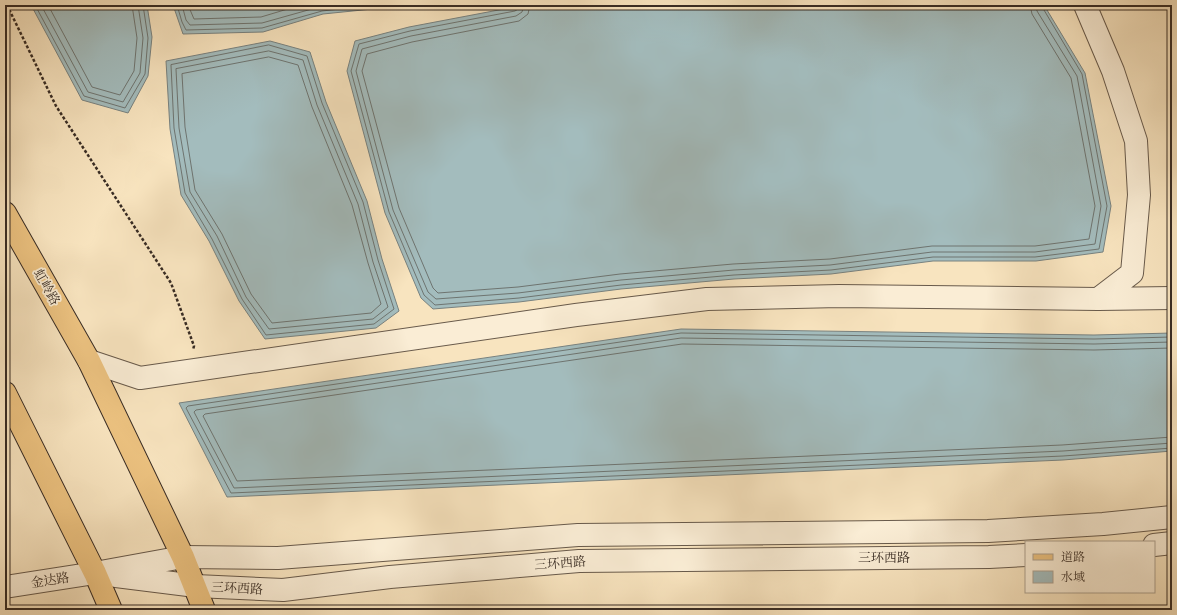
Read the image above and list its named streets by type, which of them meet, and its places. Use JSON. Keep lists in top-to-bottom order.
{
  "streets": {
    "main road": ["虹岭路"],
    "street": ["三环西路", "金达路"]
  },
  "crossings": [
    ["虹岭路", "三环西路"],
    ["三环西路", "金达路"]
  ],
  "legend": ["道路", "水域"]
}
